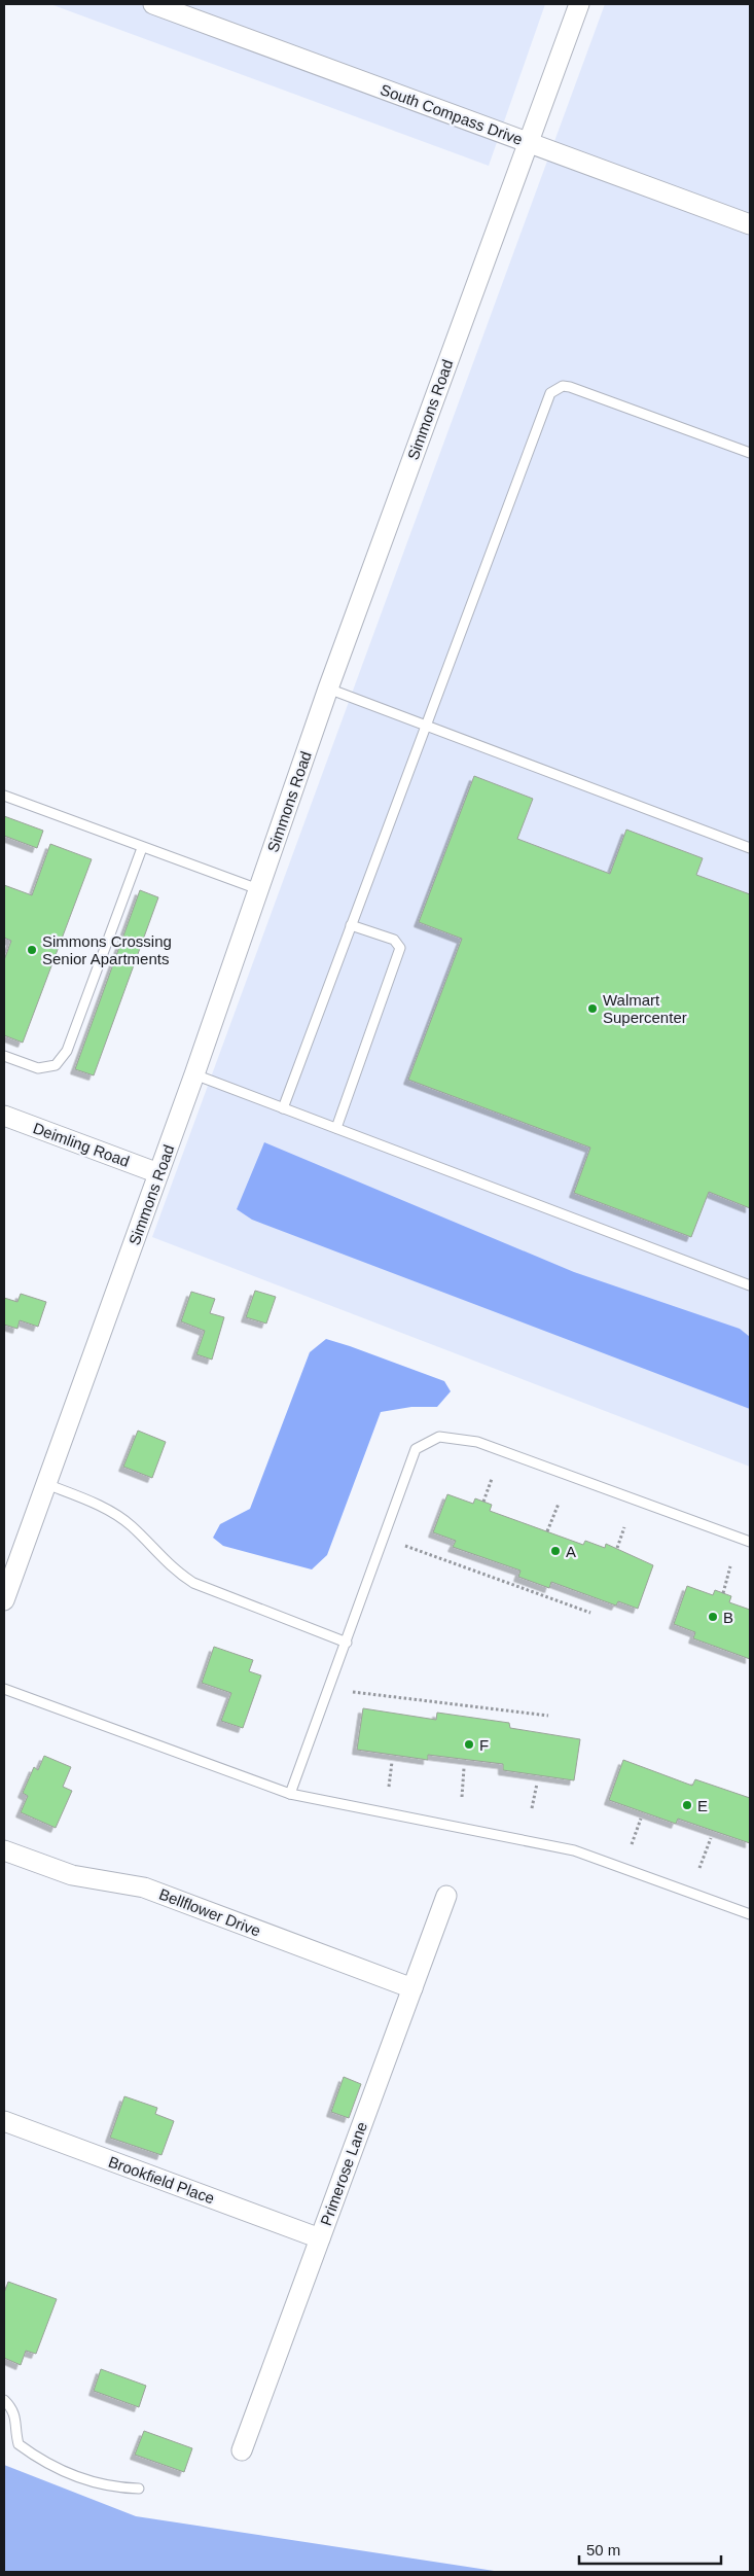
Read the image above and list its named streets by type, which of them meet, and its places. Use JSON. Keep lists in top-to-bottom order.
{
  "streets": {
    "street": [
      "South Compass Drive",
      "Simmons Road",
      "Deimling Road",
      "Bellflower Drive",
      "Primerose Lane",
      "Brookfield Place"
    ]
  },
  "crossings": [
    ["South Compass Drive", "Simmons Road"],
    ["Simmons Road", "Deimling Road"],
    ["Bellflower Drive", "Primerose Lane"],
    ["Primerose Lane", "Brookfield Place"]
  ],
  "places": [
    "Simmons Crossing Senior Apartments",
    "Walmart Supercenter",
    "A",
    "B",
    "F",
    "E"
  ],
  "scale_bar": "50 m"
}
